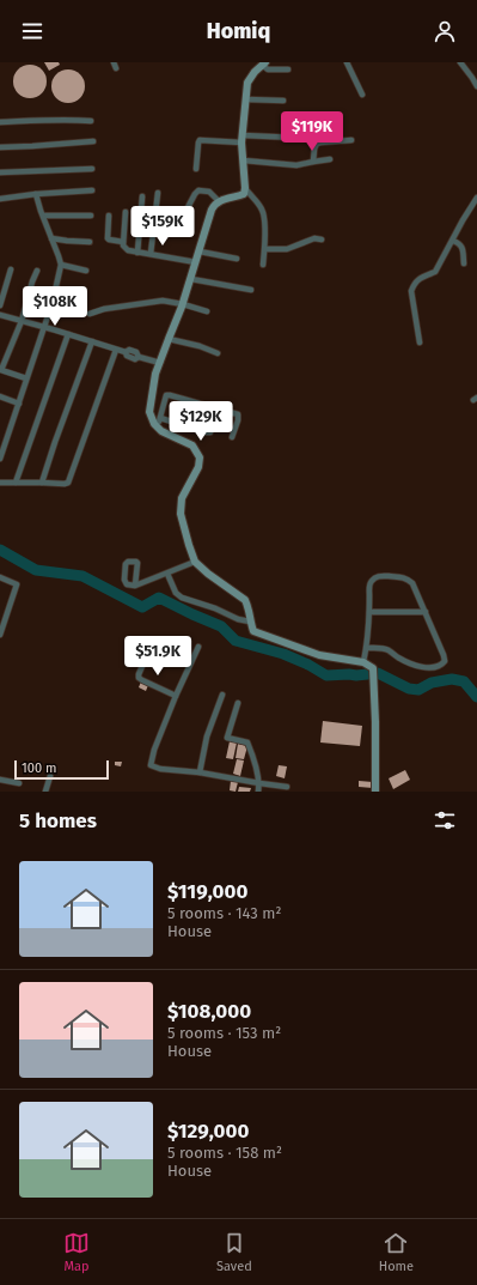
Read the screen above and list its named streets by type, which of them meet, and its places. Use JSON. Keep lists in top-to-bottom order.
{
  "scale_bar": "100 m",
  "page": {
    "header": "Homiq",
    "price": [
      "$119K",
      "$159K",
      "$108K",
      "$129K",
      "$51.9K"
    ],
    "scale": "100 m",
    "heading": "5 homes",
    "list": [
      {
        "name": "$119,000",
        "note": "5 rooms · 143 m² · House"
      },
      {
        "name": "$108,000",
        "note": "5 rooms · 153 m² · House"
      },
      {
        "name": "$129,000",
        "note": "5 rooms · 158 m² · House"
      }
    ],
    "tabs": ["Map", "Saved", "Home"]
  }
}
